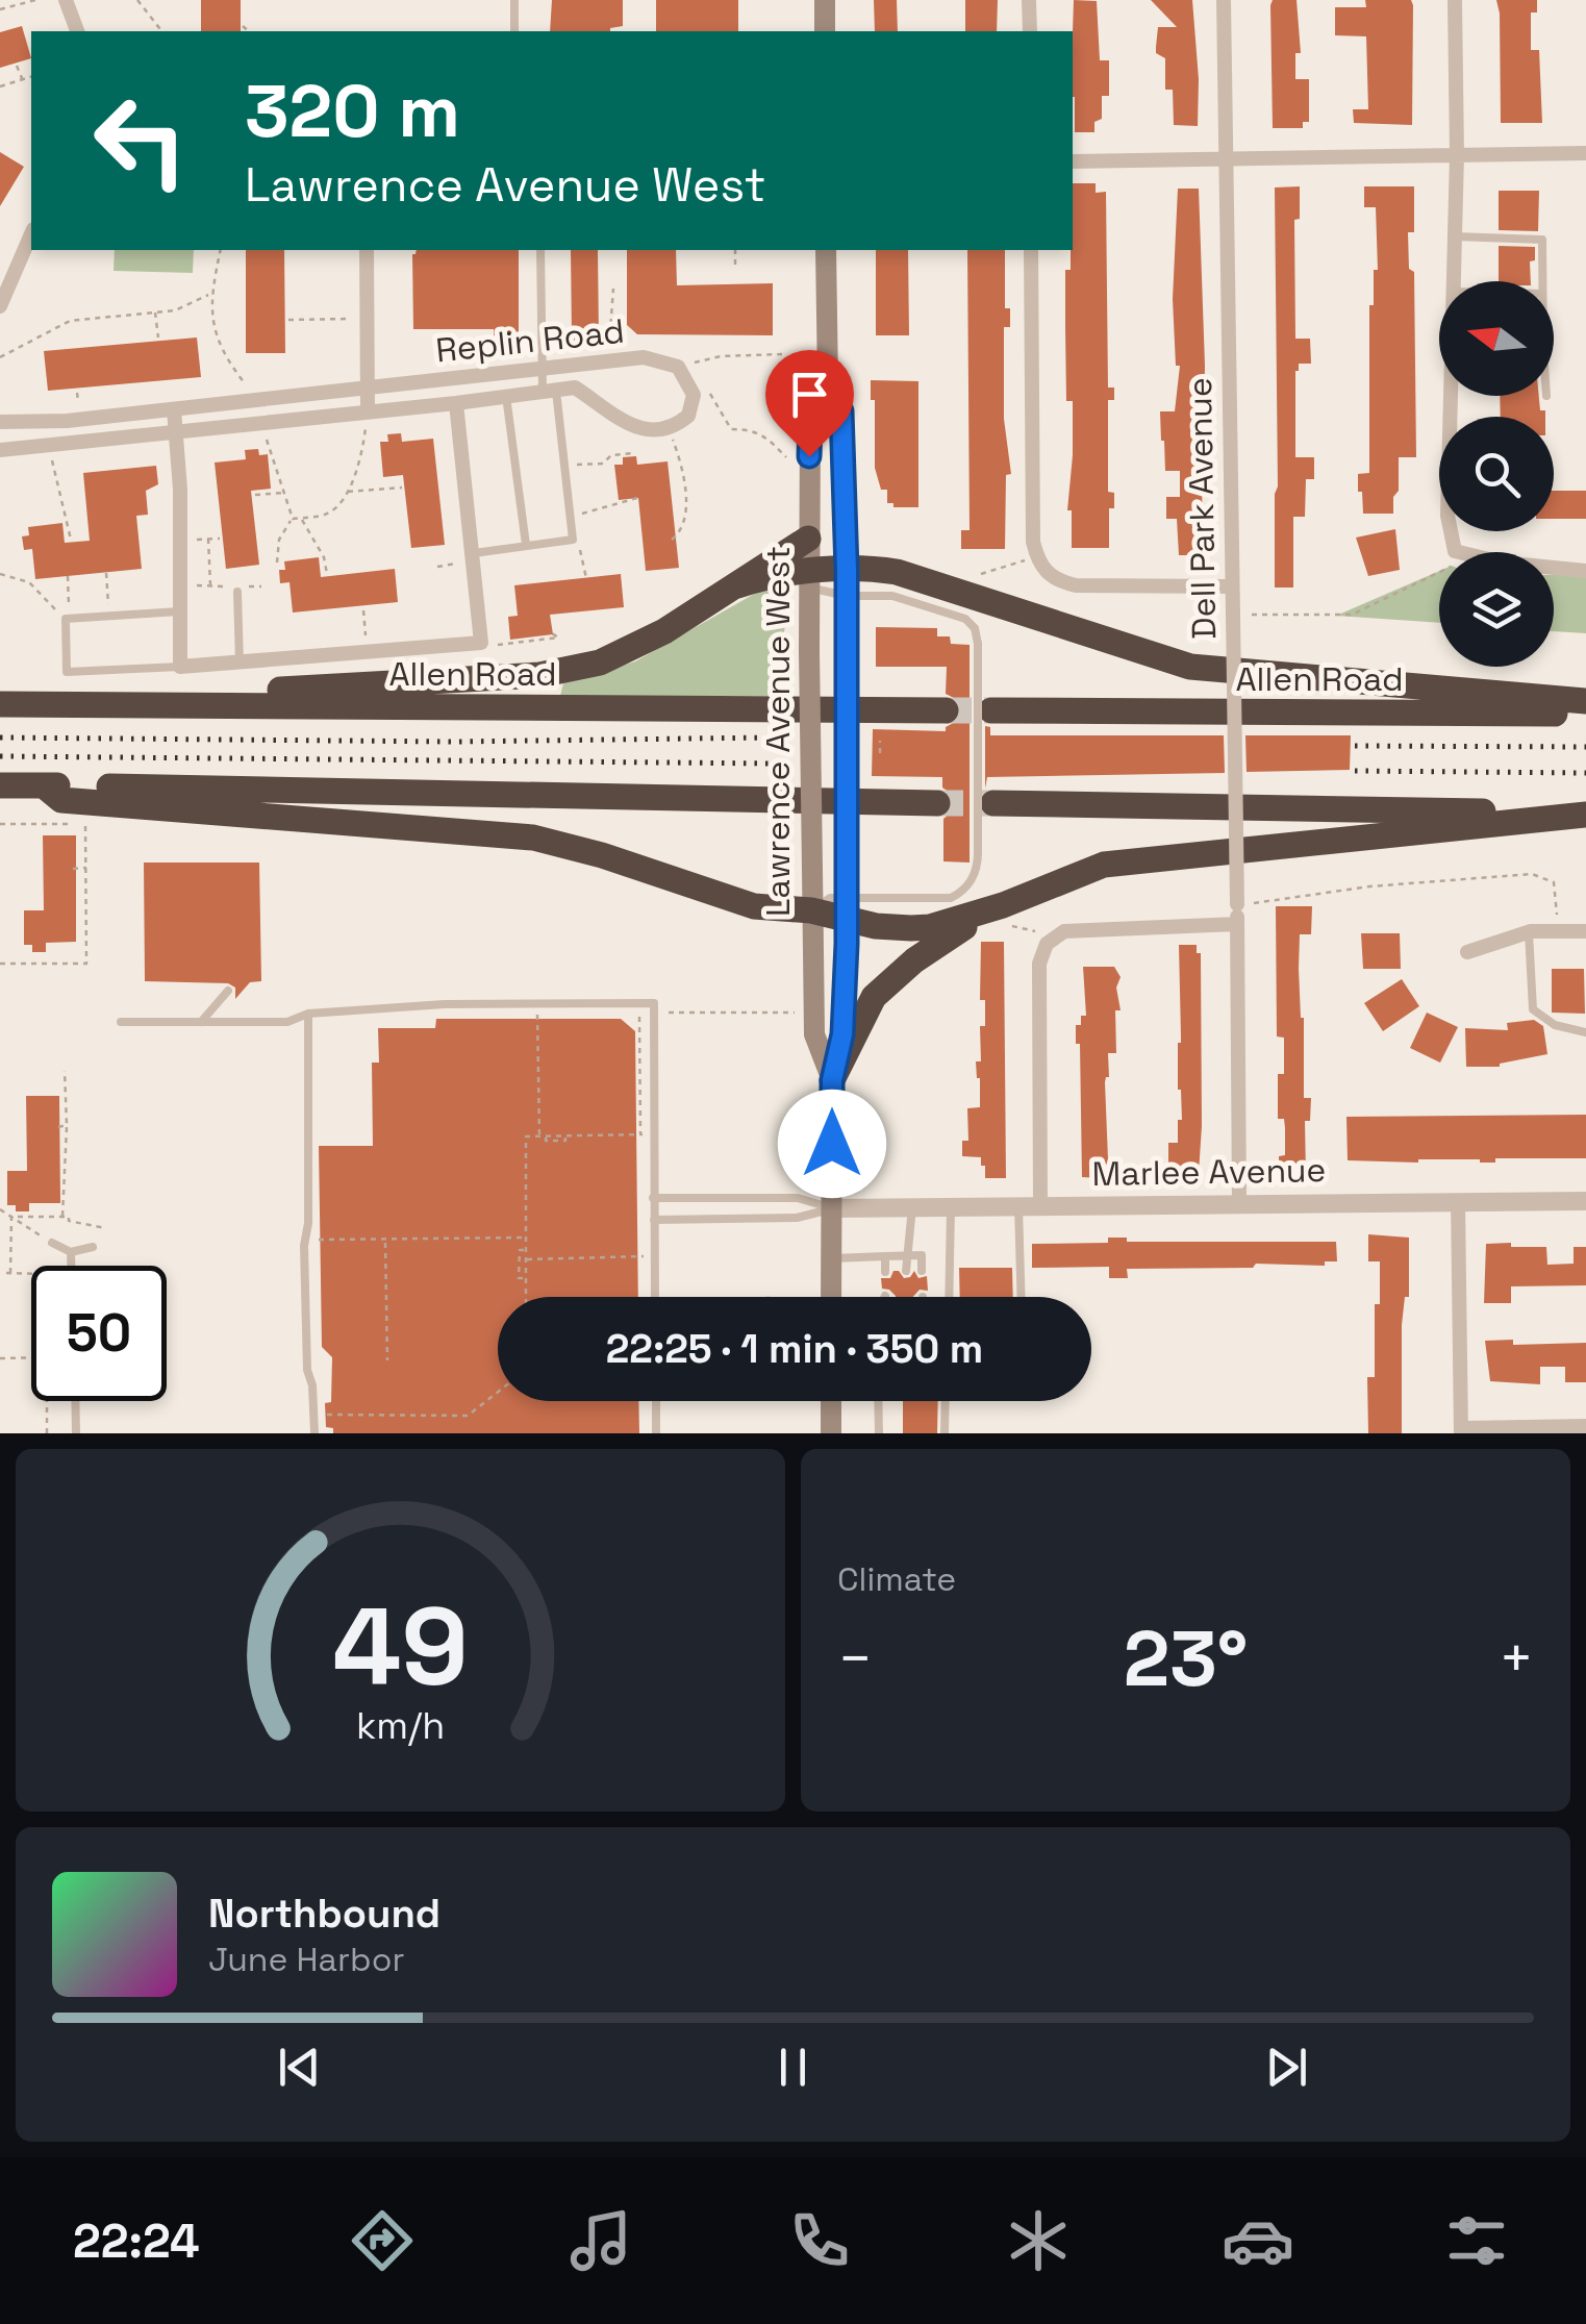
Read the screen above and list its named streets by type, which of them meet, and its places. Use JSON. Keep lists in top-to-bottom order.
{
  "streets": {
    "highway": ["Allen Road"],
    "main road": ["Lawrence Avenue West"],
    "street": ["Replin Road", "Dell Park Avenue", "Marlee Avenue"]
  },
  "crossings": [
    ["Dell Park Avenue", "Marlee Avenue"],
    ["Lawrence Avenue West", "Marlee Avenue"]
  ],
  "north": "left",
  "page": {
    "turn": ["320 m", "Lawrence Avenue West"],
    "limit": "50",
    "trip": "22:25 · 1 min · 350 m",
    "tile": "Climate",
    "heat": ["−", "23°", "+"],
    "song": ["Northbound", "June Harbor"],
    "tabs": "22:24",
    "gauge": ["49", "km/h"]
  }
}
